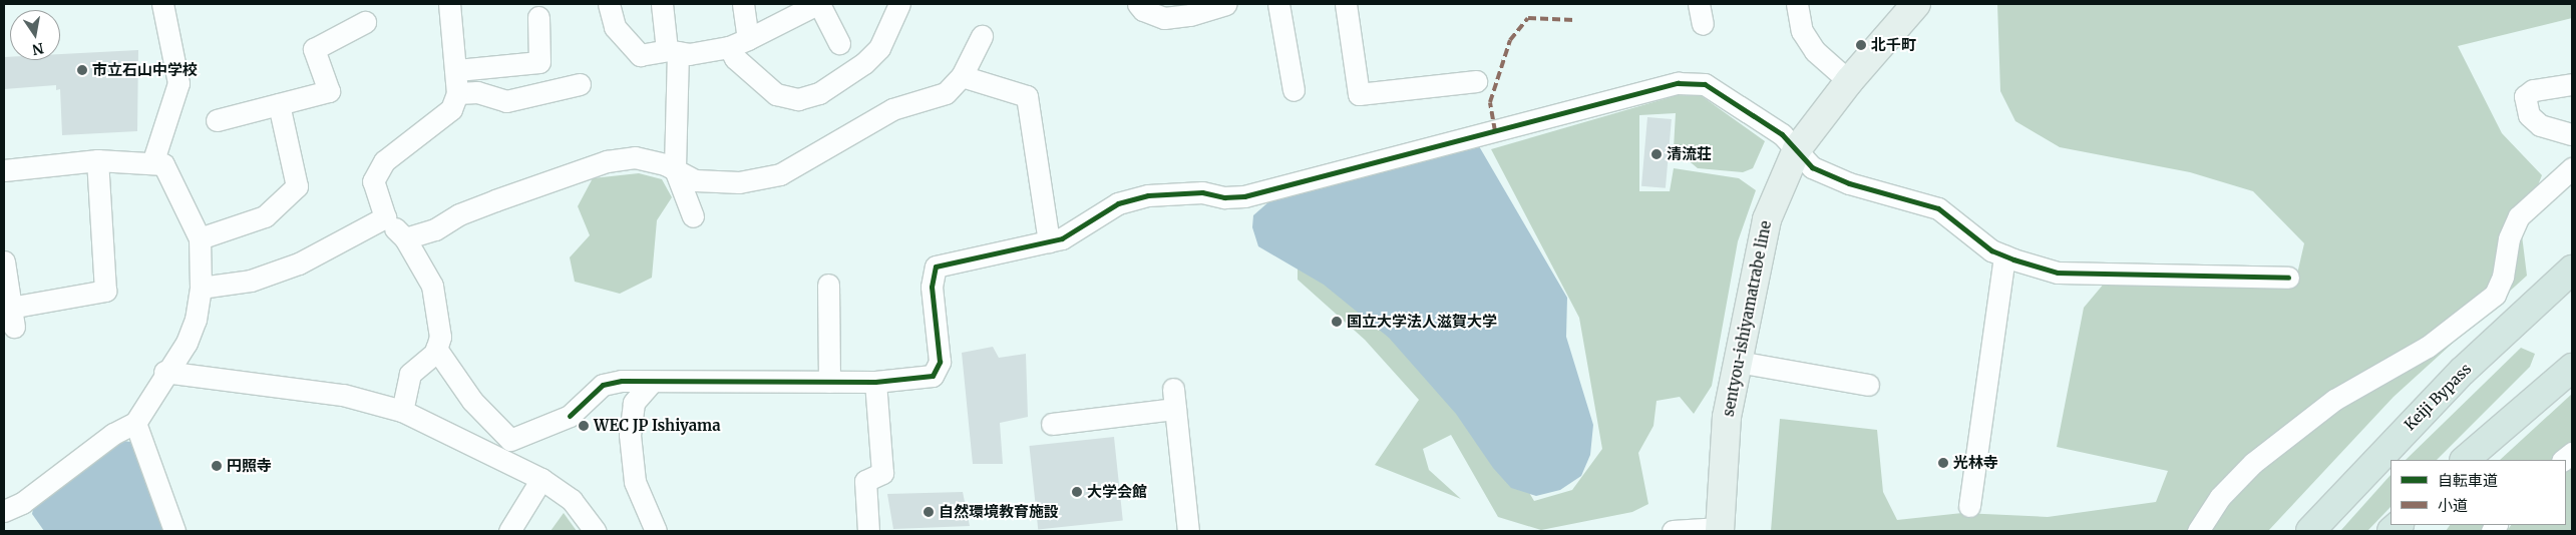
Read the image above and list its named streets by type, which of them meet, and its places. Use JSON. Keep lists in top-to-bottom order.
{
  "streets": {
    "highway": ["Keiji Bypass"],
    "main road": ["sentyou-ishiyamatrabe line"]
  },
  "places": [
    "北千町",
    "市立石山中学校",
    "清流荘",
    "国立大学法人滋賀大学",
    "WEC JP Ishiyama",
    "光林寺",
    "円照寺",
    "大学会館",
    "自然環境教育施設"
  ],
  "legend": ["自転車道", "小道"],
  "north": "bottom"
}
